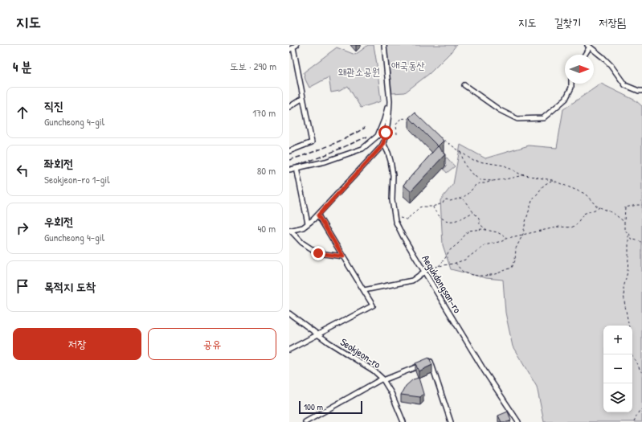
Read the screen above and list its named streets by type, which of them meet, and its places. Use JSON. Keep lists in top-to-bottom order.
{
  "streets": {
    "street": ["Aegukdongsan-ro", "Seokjeon-ro"]
  },
  "parks": ["애국동산", "왜관소공원"],
  "scale_bar": "100 m",
  "north": "right",
  "page": {
    "header": "지도",
    "nav": ["지도", "길찾기", "저장됨"],
    "heading": ["4 분", "도보 · 290 m"],
    "list": [
      ["직진", "Guncheong 4-gil", "170 m"],
      ["좌회전", "Seokjeon-ro 1-gil", "80 m"],
      ["우회전", "Guncheong 4-gil", "40 m"],
      "목적지 도착"
    ],
    "buttons": ["저장", "공유"],
    "map_buttons": ["+", "−"],
    "scale": "100 m"
  }
}
